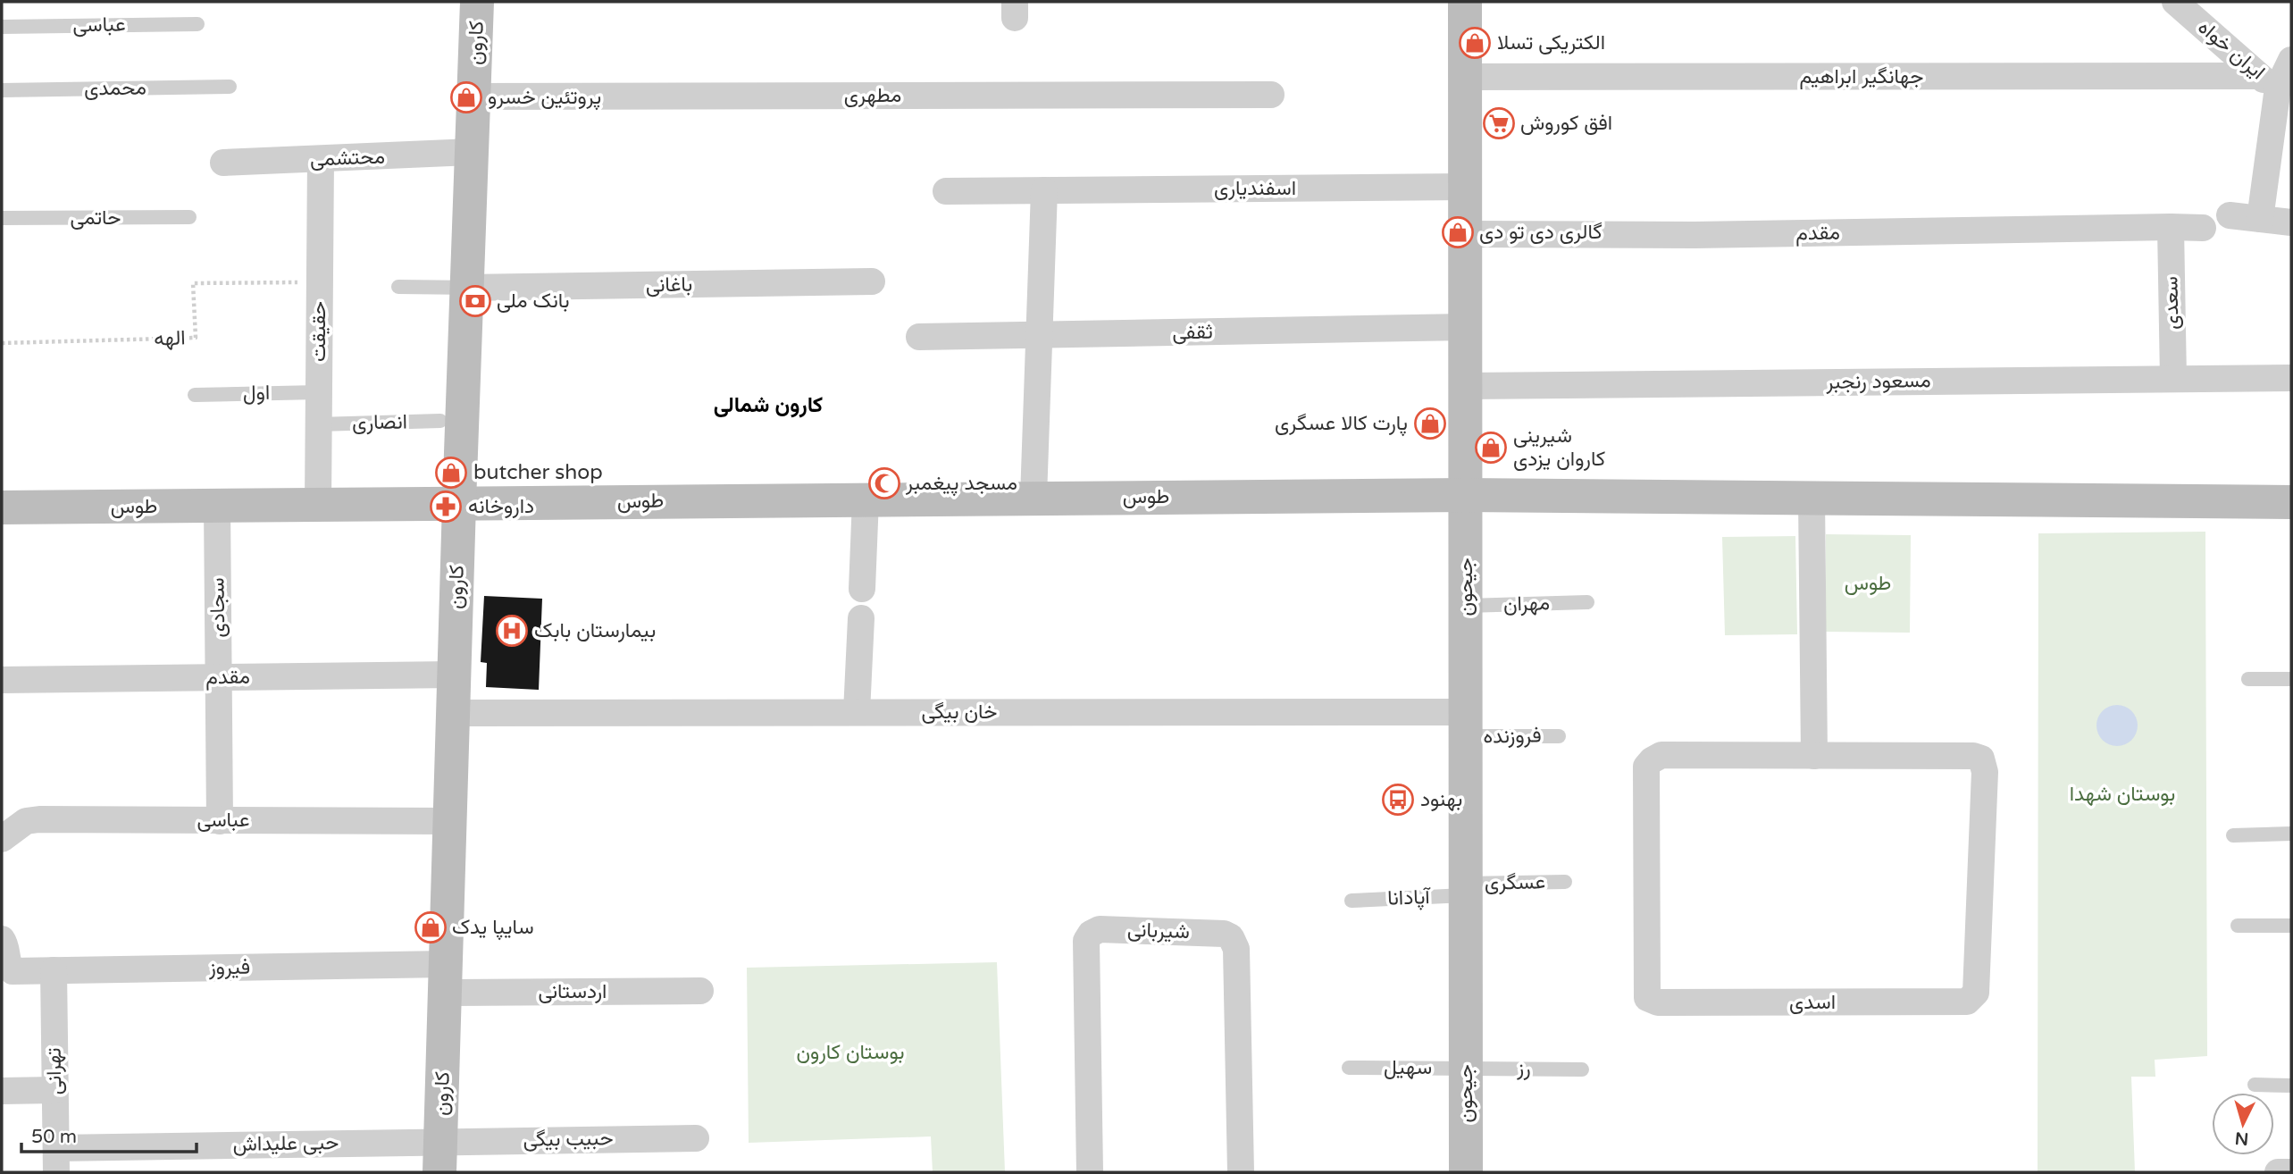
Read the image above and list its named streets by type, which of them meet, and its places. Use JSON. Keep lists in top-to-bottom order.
{
  "streets": {
    "main road": ["کارون", "طوس", "جیحون"],
    "street": [
      "عباسی",
      "ایران خواه",
      "جهانگیر ابراهیم",
      "مطهری",
      "محتشمی",
      "اسفندیاری",
      "مقدم",
      "باغانی",
      "سعدی",
      "حقیقت",
      "ثقفی",
      "مسعود رنجبر",
      "سجادی",
      "خان بیگی",
      "شیربانی",
      "فیروز",
      "اردستانی",
      "اسدی",
      "تهرانی",
      "حبیب بیگی",
      "حبی علیداش"
    ],
    "lane": [
      "محمدی",
      "حاتمی",
      "اول",
      "انصاری",
      "مهران",
      "فروزنده",
      "عسگری",
      "آپادانا",
      "سهیل",
      "رز"
    ],
    "path": ["الهه"]
  },
  "crossings": [
    ["عباسی", "کارون"],
    ["عباسی", "سجادی"],
    ["کارون", "مطهری"],
    ["کارون", "محتشمی"],
    ["کارون", "مقدم"],
    ["کارون", "باغانی"],
    ["کارون", "طوس"],
    ["کارون", "خان بیگی"],
    ["کارون", "فیروز"],
    ["کارون", "اردستانی"],
    ["کارون", "حبیب بیگی"],
    ["کارون", "حبی علیداش"],
    ["ایران خواه", "جهانگیر ابراهیم"],
    ["جهانگیر ابراهیم", "جیحون"],
    ["محتشمی", "حقیقت"],
    ["اسفندیاری", "جیحون"],
    ["مقدم", "سعدی"],
    ["مقدم", "جیحون"],
    ["مقدم", "سجادی"],
    ["سعدی", "مسعود رنجبر"],
    ["حقیقت", "الهه"],
    ["حقیقت", "اول"],
    ["حقیقت", "انصاری"],
    ["حقیقت", "طوس"],
    ["ثقفی", "جیحون"],
    ["مسعود رنجبر", "جیحون"],
    ["طوس", "جیحون"],
    ["طوس", "سجادی"],
    ["جیحون", "مهران"],
    ["جیحون", "خان بیگی"],
    ["جیحون", "فروزنده"],
    ["جیحون", "عسگری"],
    ["جیحون", "آپادانا"],
    ["جیحون", "سهیل"],
    ["جیحون", "رز"],
    ["خان بیگی", "فروزنده"],
    ["عسگری", "آپادانا"],
    ["فیروز", "اردستانی"],
    ["فیروز", "تهرانی"],
    ["سهیل", "رز"],
    ["تهرانی", "حبی علیداش"],
    ["حبیب بیگی", "حبی علیداش"]
  ],
  "districts": ["کارون شمالی"],
  "parks": ["طوس", "بوستان شهدا", "بوستان کارون"],
  "places": {
    "shop": [
      "الکتریکی تسلا",
      "پروتئین خسرو",
      "گالری دی تو دی",
      "پارت کالا عسگری",
      "شیرینی کاروان یزدی",
      "butcher shop",
      "سایپا یدک"
    ],
    "supermarket": ["افق کوروش"],
    "bank": ["بانک ملی"],
    "mosque": ["مسجد پیغمبر"],
    "pharmacy": ["داروخانه"],
    "hospital": ["بیمارستان بابک"],
    "bus stop": ["بهنود"]
  },
  "scale_bar": "50 m",
  "north": "bottom"
}
